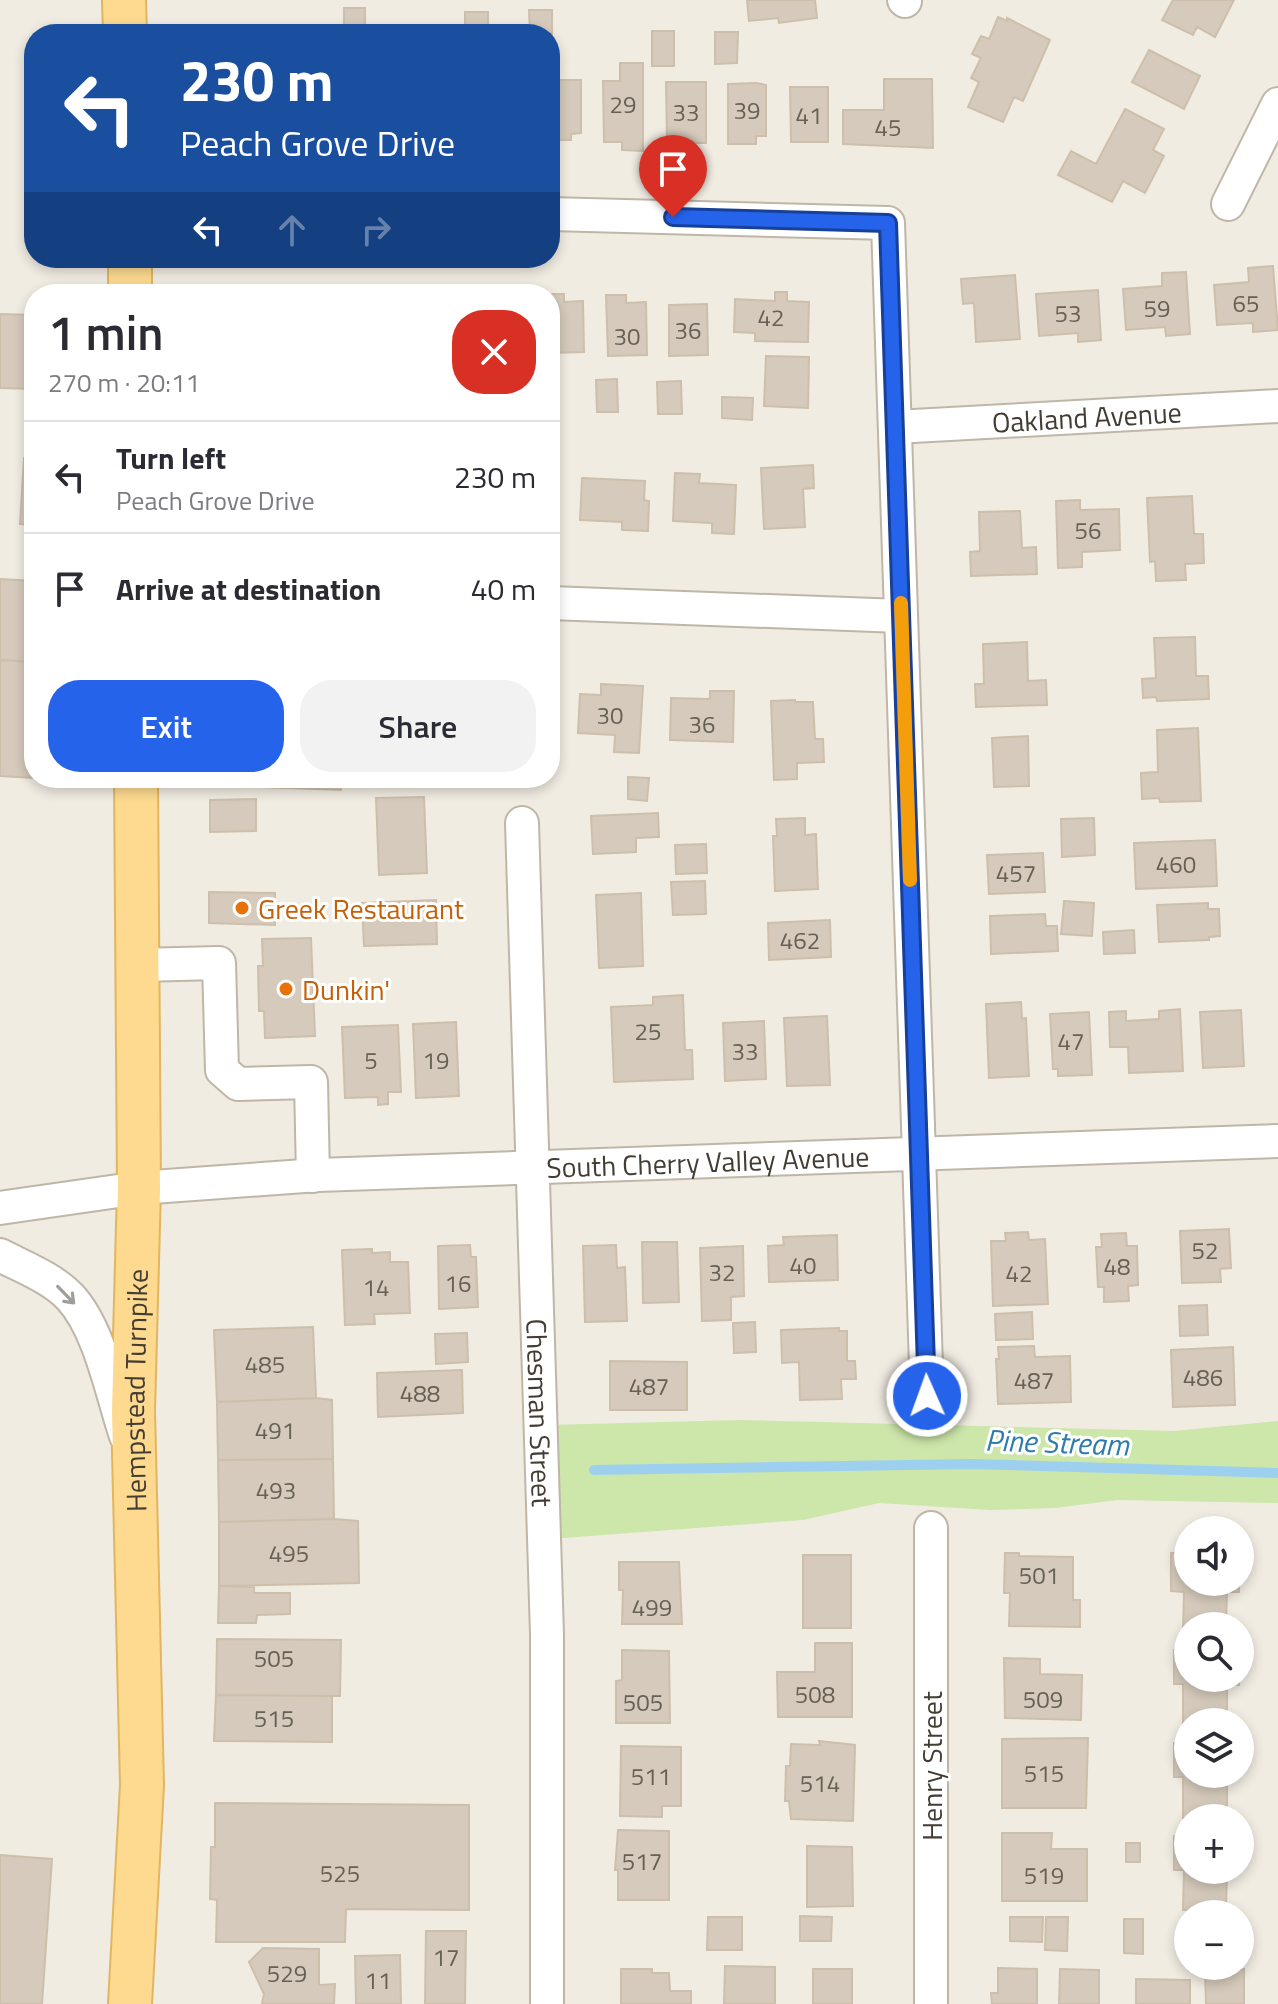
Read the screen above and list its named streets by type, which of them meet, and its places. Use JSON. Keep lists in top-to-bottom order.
{
  "streets": {
    "main road": ["Hempstead Turnpike"],
    "street": [
      "Oakland Avenue",
      "South Cherry Valley Avenue",
      "Chesman Street",
      "Henry Street"
    ]
  },
  "crossings": [
    ["South Cherry Valley Avenue", "Hempstead Turnpike"],
    ["South Cherry Valley Avenue", "Chesman Street"]
  ],
  "water": ["Pine Stream"],
  "places": ["Greek Restaurant", "Dunkin'"],
  "house_numbers": [
    "29",
    "39",
    "33",
    "41",
    "45",
    "65",
    "59",
    "53",
    "42",
    "36",
    "30",
    "56",
    "30",
    "36",
    "460",
    "457",
    "462",
    "25",
    "47",
    "33",
    "5",
    "19",
    "52",
    "40",
    "48",
    "32",
    "42",
    "16",
    "14",
    "485",
    "486",
    "487",
    "487",
    "488",
    "491",
    "493",
    "495",
    "501",
    "499",
    "505",
    "508",
    "509",
    "505",
    "515",
    "515",
    "511",
    "514",
    "517",
    "525",
    "519",
    "17",
    "529",
    "11"
  ],
  "page": {
    "turn": ["230 m", "Peach Grove Drive"],
    "heading": ["1 min", "270 m · 20:11"],
    "list": [
      {
        "name": "Turn left",
        "note": "Peach Grove Drive",
        "value": "230 m"
      },
      {
        "name": "Arrive at destination",
        "value": "40 m"
      }
    ],
    "buttons": ["Exit", "Share"],
    "map_buttons": ["+", "−"]
  }
}
